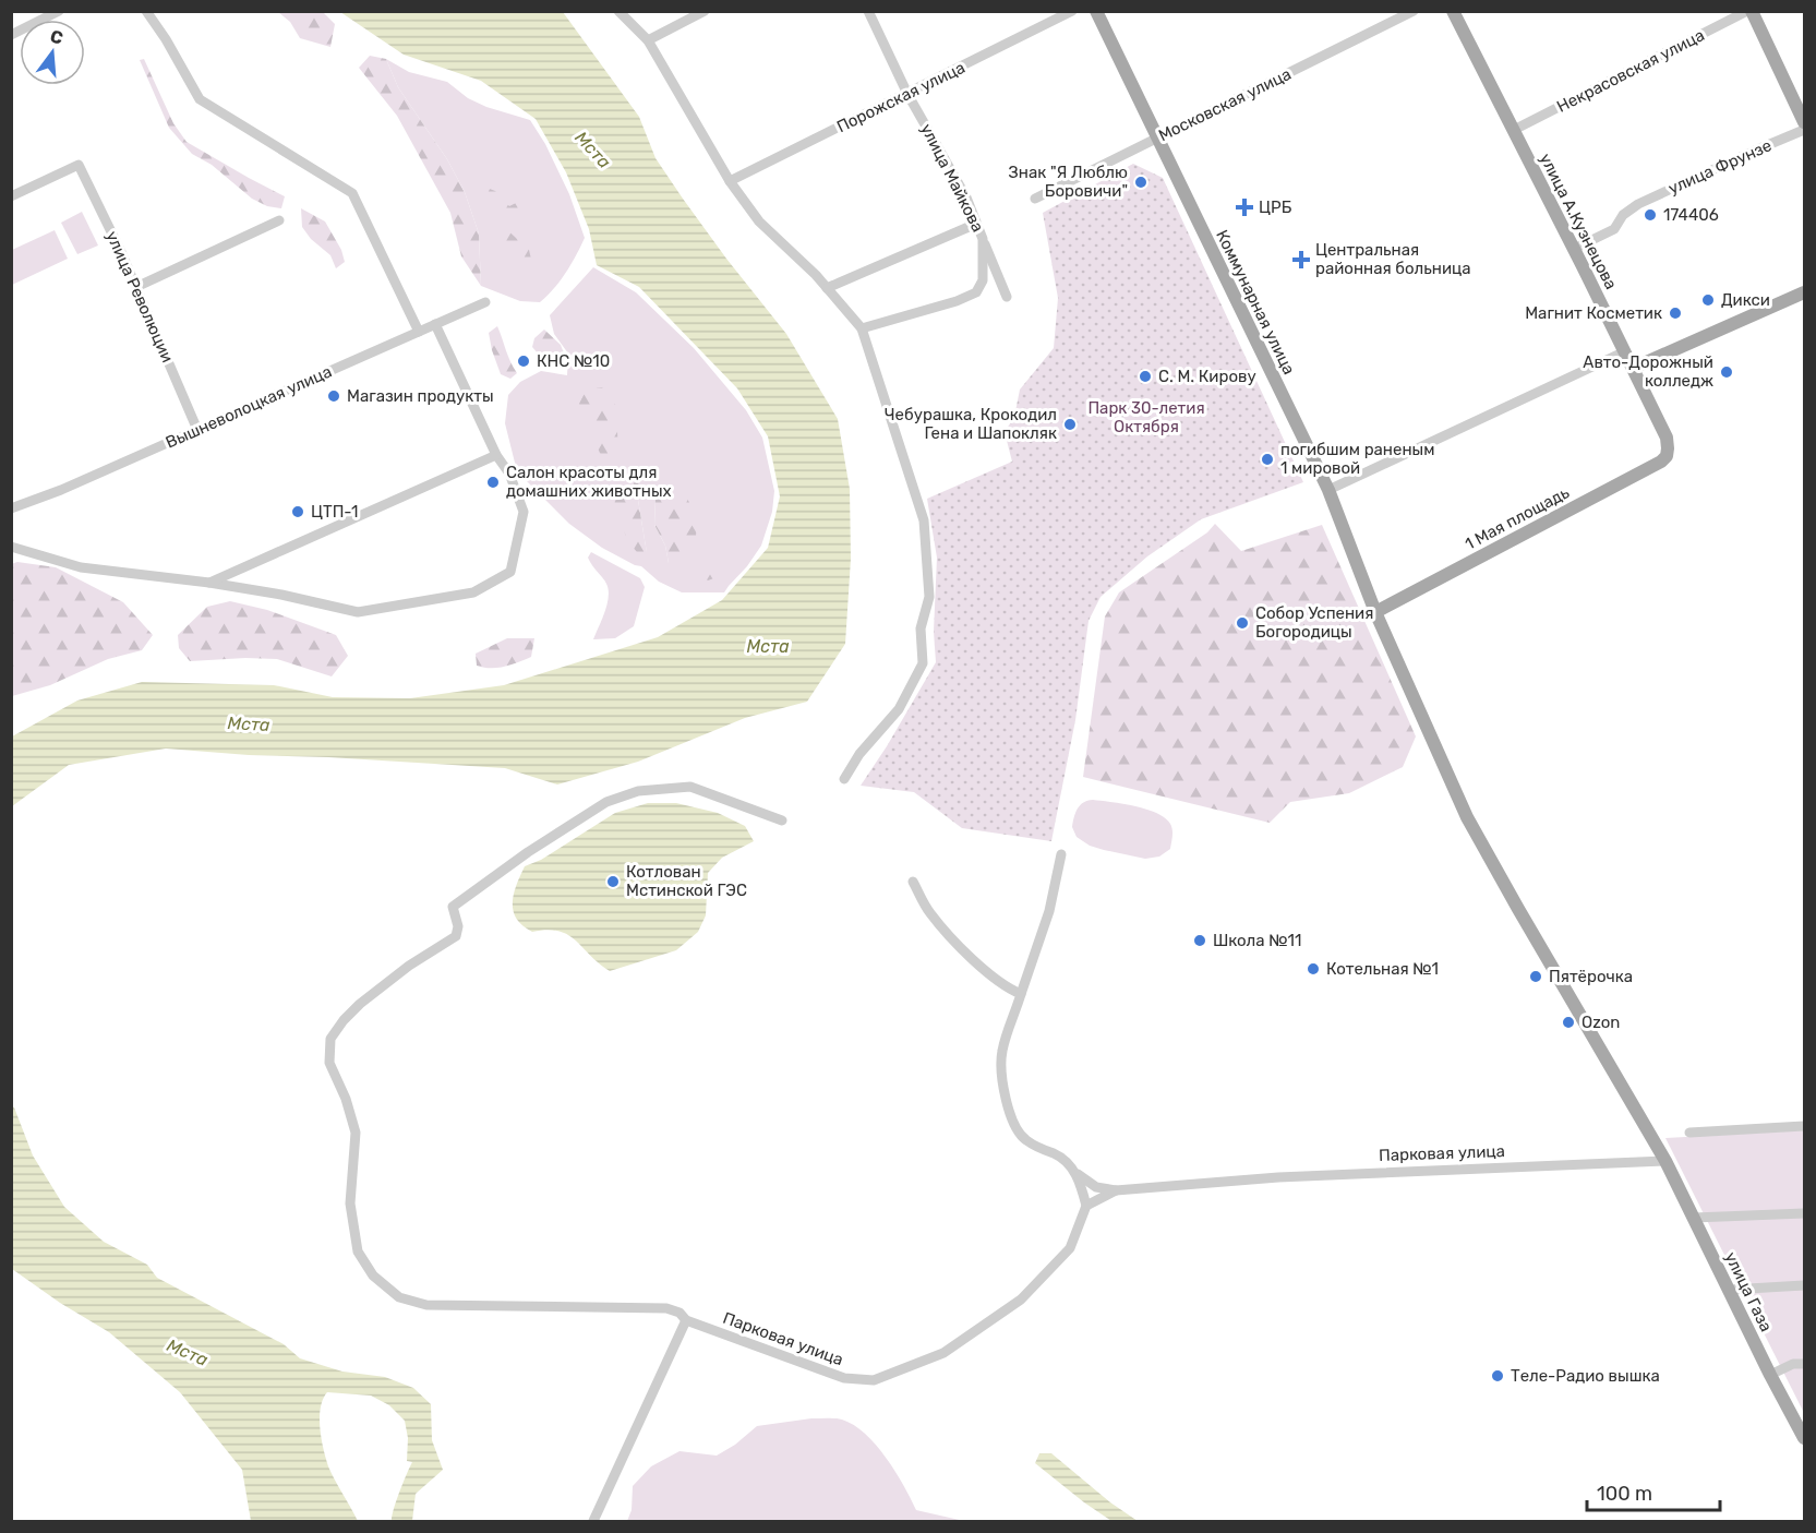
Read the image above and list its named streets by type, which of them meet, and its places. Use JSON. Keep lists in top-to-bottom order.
{
  "streets": {
    "main road": [
      "улица А.Кузнецова",
      "Коммунарная улица",
      "1 Мая площадь",
      "улица Газа"
    ],
    "street": [
      "Некрасовская улица",
      "Порожская улица",
      "Московская улица",
      "улица Фрунзе",
      "улица Майкова",
      "улица Революции",
      "Вышневолоцкая улица",
      "Парковая улица"
    ]
  },
  "crossings": [
    ["Некрасовская улица", "улица А.Кузнецова"],
    ["Порожская улица", "улица Майкова"],
    ["Московская улица", "Коммунарная улица"],
    ["улица Фрунзе", "улица А.Кузнецова"],
    ["улица А.Кузнецова", "1 Мая площадь"],
    ["улица Революции", "Вышневолоцкая улица"],
    ["Коммунарная улица", "1 Мая площадь"],
    ["Парковая улица", "улица Газа"]
  ],
  "water": ["Мста"],
  "parks": ["Парк 30-летия Октября"],
  "places": {
    "other": [
      "Знак \"Я Люблю Боровичи\"",
      "174406",
      "Дикси",
      "Магнит Косметик",
      "КНС №10",
      "Авто-Дорожный колледж",
      "С. М. Кирову",
      "Магазин продукты",
      "Чебурашка, Крокодил Гена и Шапокляк",
      "погибшим раненым 1 мировой",
      "Салон красоты для домашних животных",
      "ЦТП-1",
      "Собор Успения Богородицы",
      "Котлован Мстинской ГЭС",
      "Школа №11",
      "Котельная №1",
      "Пятёрочка",
      "Ozon",
      "Теле-Радио вышка"
    ],
    "health": ["ЦРБ", "Центральная районная больница"]
  },
  "scale_bar": "100 m",
  "north": "top"
}
